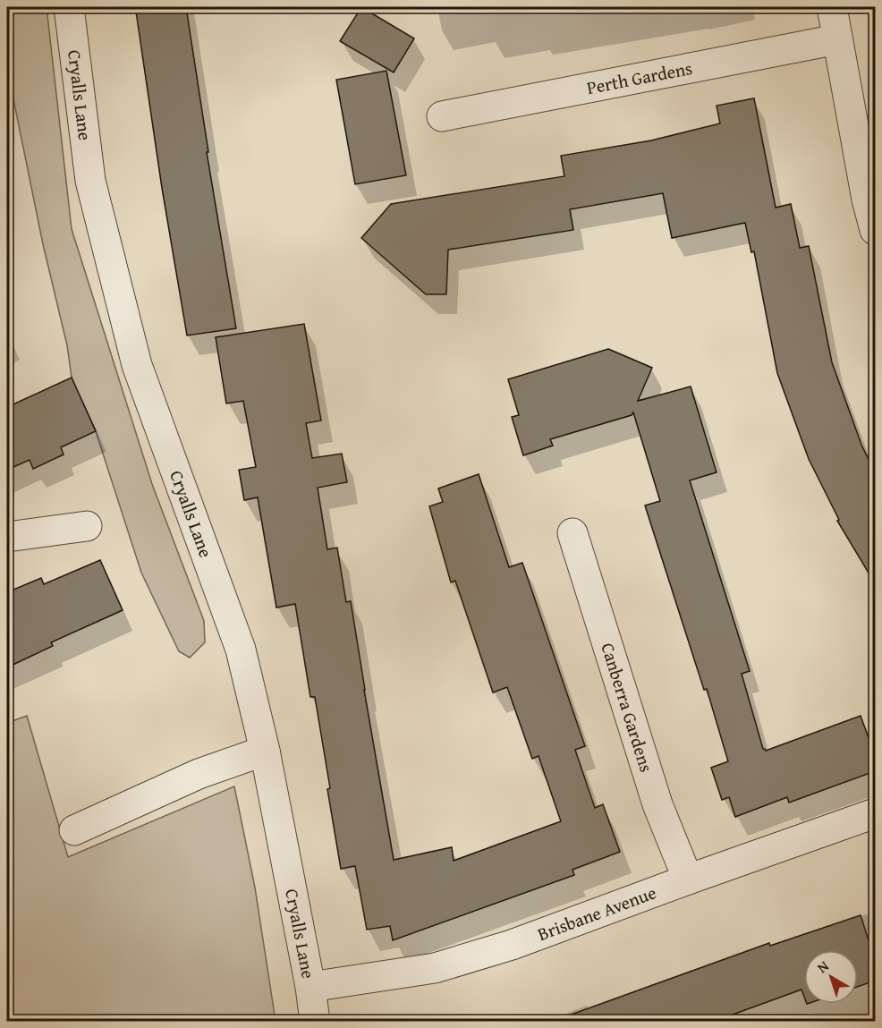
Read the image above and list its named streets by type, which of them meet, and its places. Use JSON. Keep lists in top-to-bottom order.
{
  "streets": {
    "street": [
      "Perth Gardens",
      "Cryalls Lane",
      "Canberra Gardens",
      "Brisbane Avenue"
    ]
  },
  "crossings": [
    ["Cryalls Lane", "Brisbane Avenue"],
    ["Canberra Gardens", "Brisbane Avenue"]
  ],
  "north": "top left"
}
